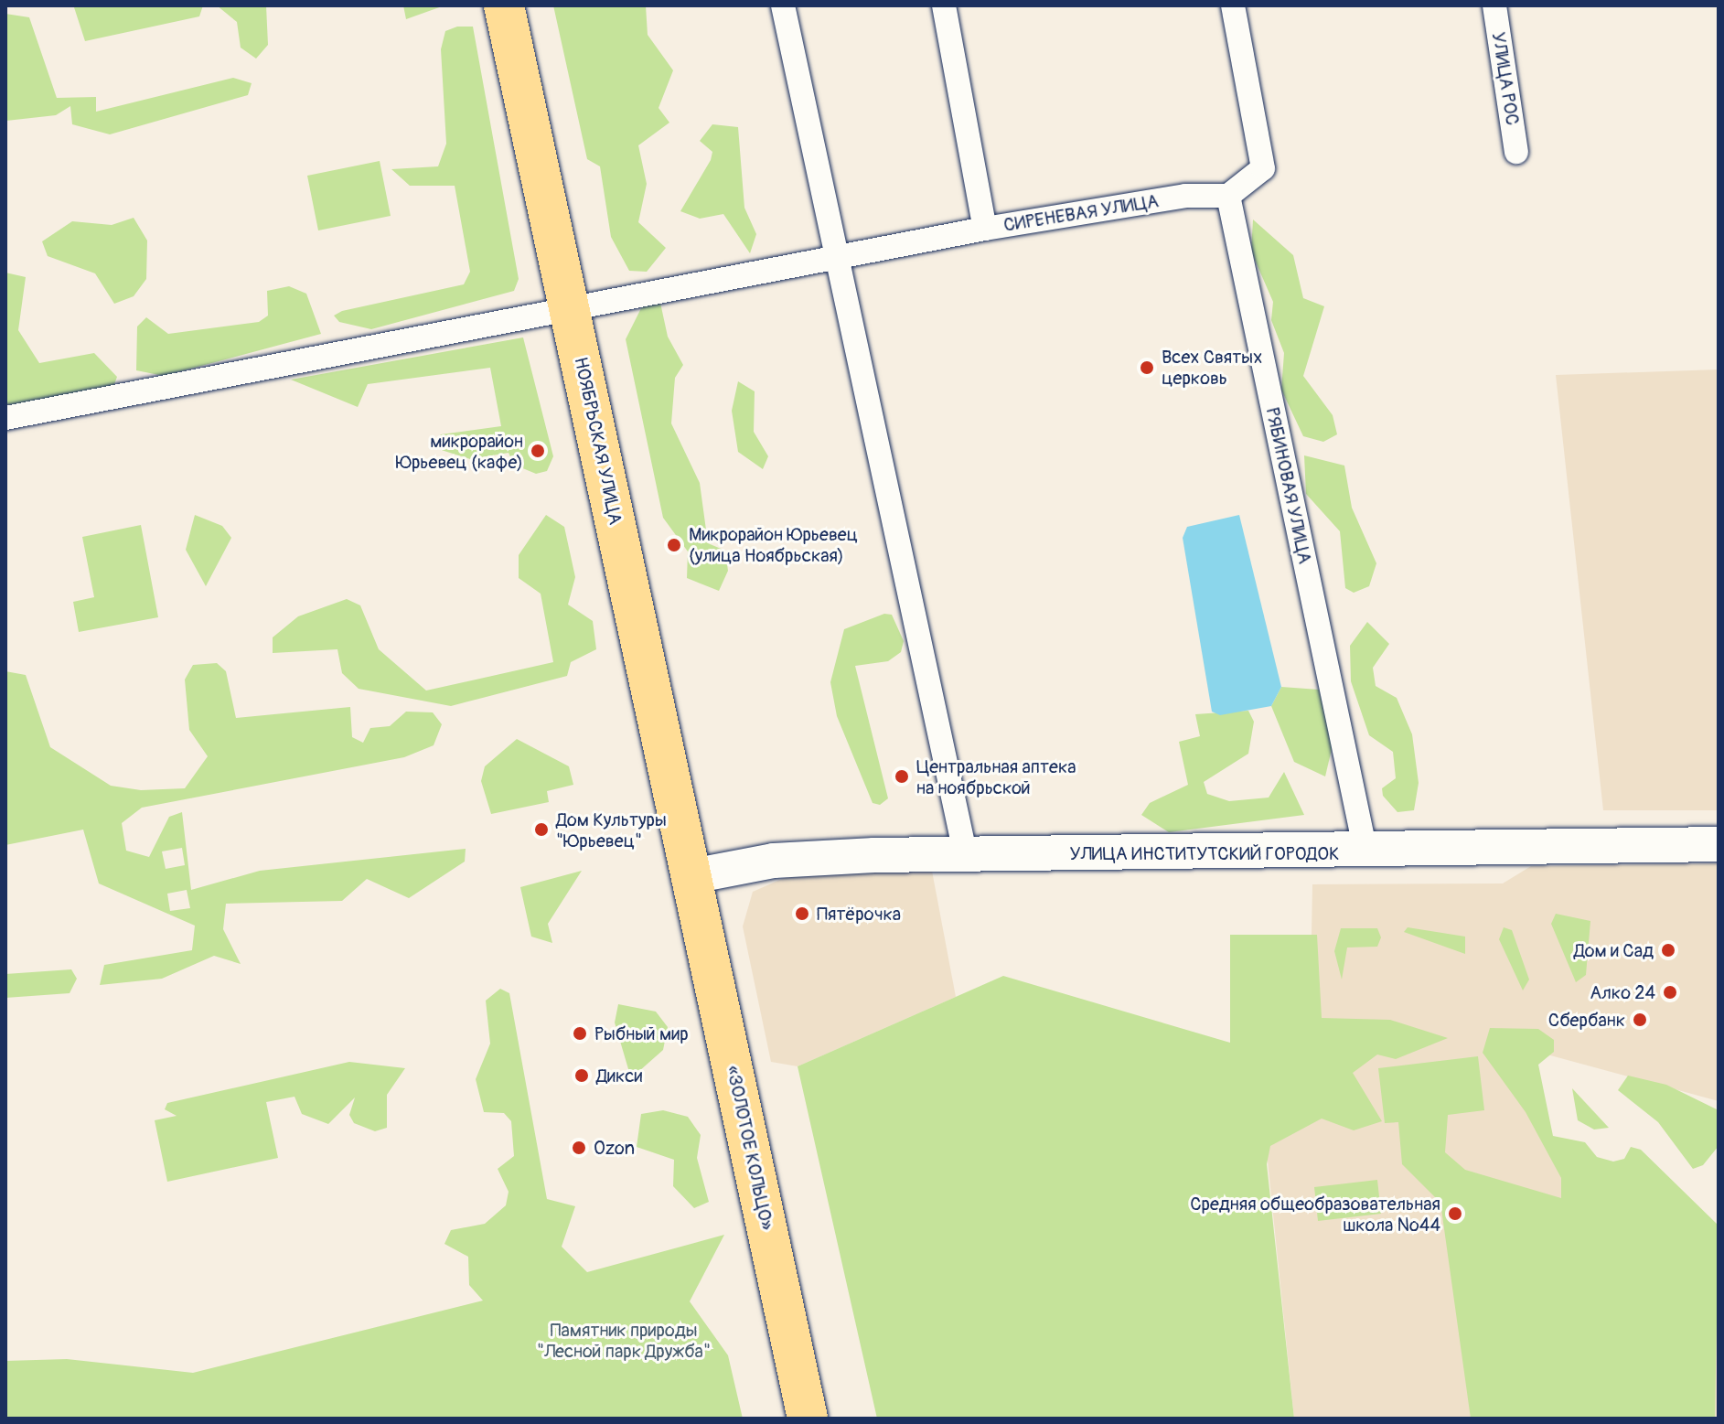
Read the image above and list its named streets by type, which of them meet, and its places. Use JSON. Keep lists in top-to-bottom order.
{
  "streets": {
    "highway": ["НОЯБРЬСКАЯ УЛИЦА", "«ЗОЛОТОЕ КОЛЬЦО»"],
    "street": [
      "УЛИЦА РОС",
      "СИРЕНЕВАЯ УЛИЦА",
      "РЯБИНОВАЯ УЛИЦА",
      "УЛИЦА ИНСТИТУТСКИЙ ГОРОДОК"
    ]
  },
  "crossings": [
    ["СИРЕНЕВАЯ УЛИЦА", "РЯБИНОВАЯ УЛИЦА"],
    ["НОЯБРЬСКАЯ УЛИЦА", "УЛИЦА ИНСТИТУТСКИЙ ГОРОДОК"],
    ["НОЯБРЬСКАЯ УЛИЦА", "«ЗОЛОТОЕ КОЛЬЦО»"],
    ["РЯБИНОВАЯ УЛИЦА", "УЛИЦА ИНСТИТУТСКИЙ ГОРОДОК"],
    ["УЛИЦА ИНСТИТУТСКИЙ ГОРОДОК", "«ЗОЛОТОЕ КОЛЬЦО»"]
  ],
  "parks": ["Памятник природы \"Лесной парк Дружба\""],
  "places": [
    "Всех Святых церковь",
    "микрорайон Юрьевец (кафе)",
    "Микрорайон Юрьевец (улица Ноябрьская)",
    "Центральная аптека на ноябрьской",
    "Дом Культуры \"Юрьевец\"",
    "Пятёрочка",
    "Дом и Сад",
    "Алко 24",
    "Сбербанк",
    "Рыбный мир",
    "Дикси",
    "Ozon",
    "Средняя общеобразовательная школа №44"
  ]
}
